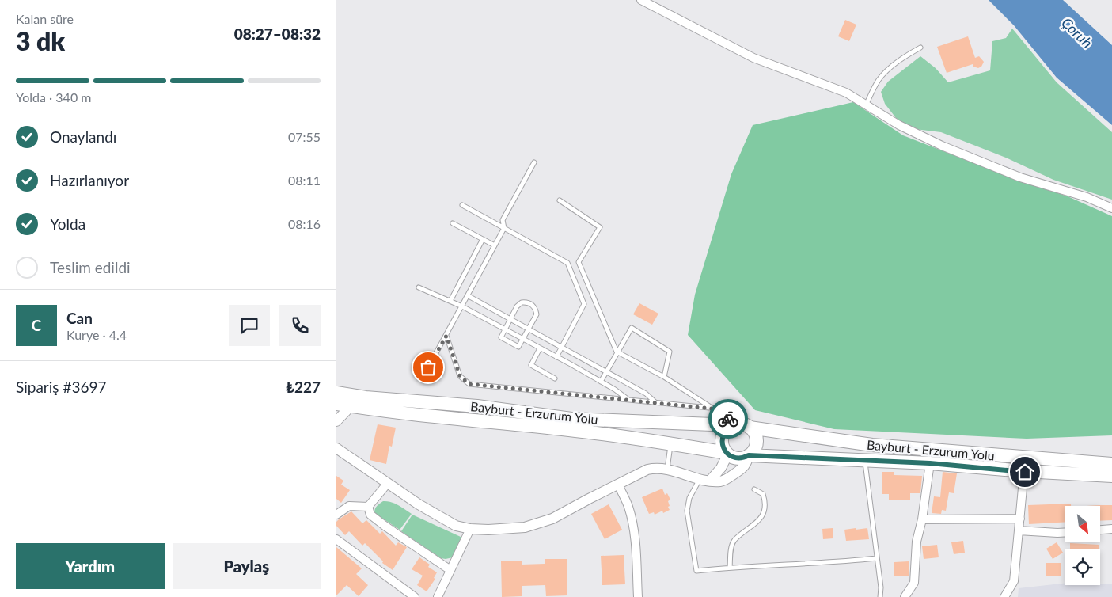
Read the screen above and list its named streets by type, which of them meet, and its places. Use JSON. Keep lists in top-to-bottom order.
{
  "streets": {
    "highway": ["Bayburt - Erzurum Yolu"]
  },
  "water": ["Çoruh"],
  "north": "bottom right",
  "page": {
    "heading": ["3 dk", "Kalan süre", "08:27–08:32"],
    "panel": [
      "Can",
      "Kurye · 4.4",
      "Sipariş #3697",
      "₺227"
    ],
    "bar": "Yolda · 340 m",
    "list": [
      ["Onaylandı", "07:55"],
      ["Hazırlanıyor", "08:11"],
      ["Yolda", "08:16"],
      "Teslim edildi"
    ],
    "round": "C",
    "buttons": ["Yardım", "Paylaş"]
  }
}
